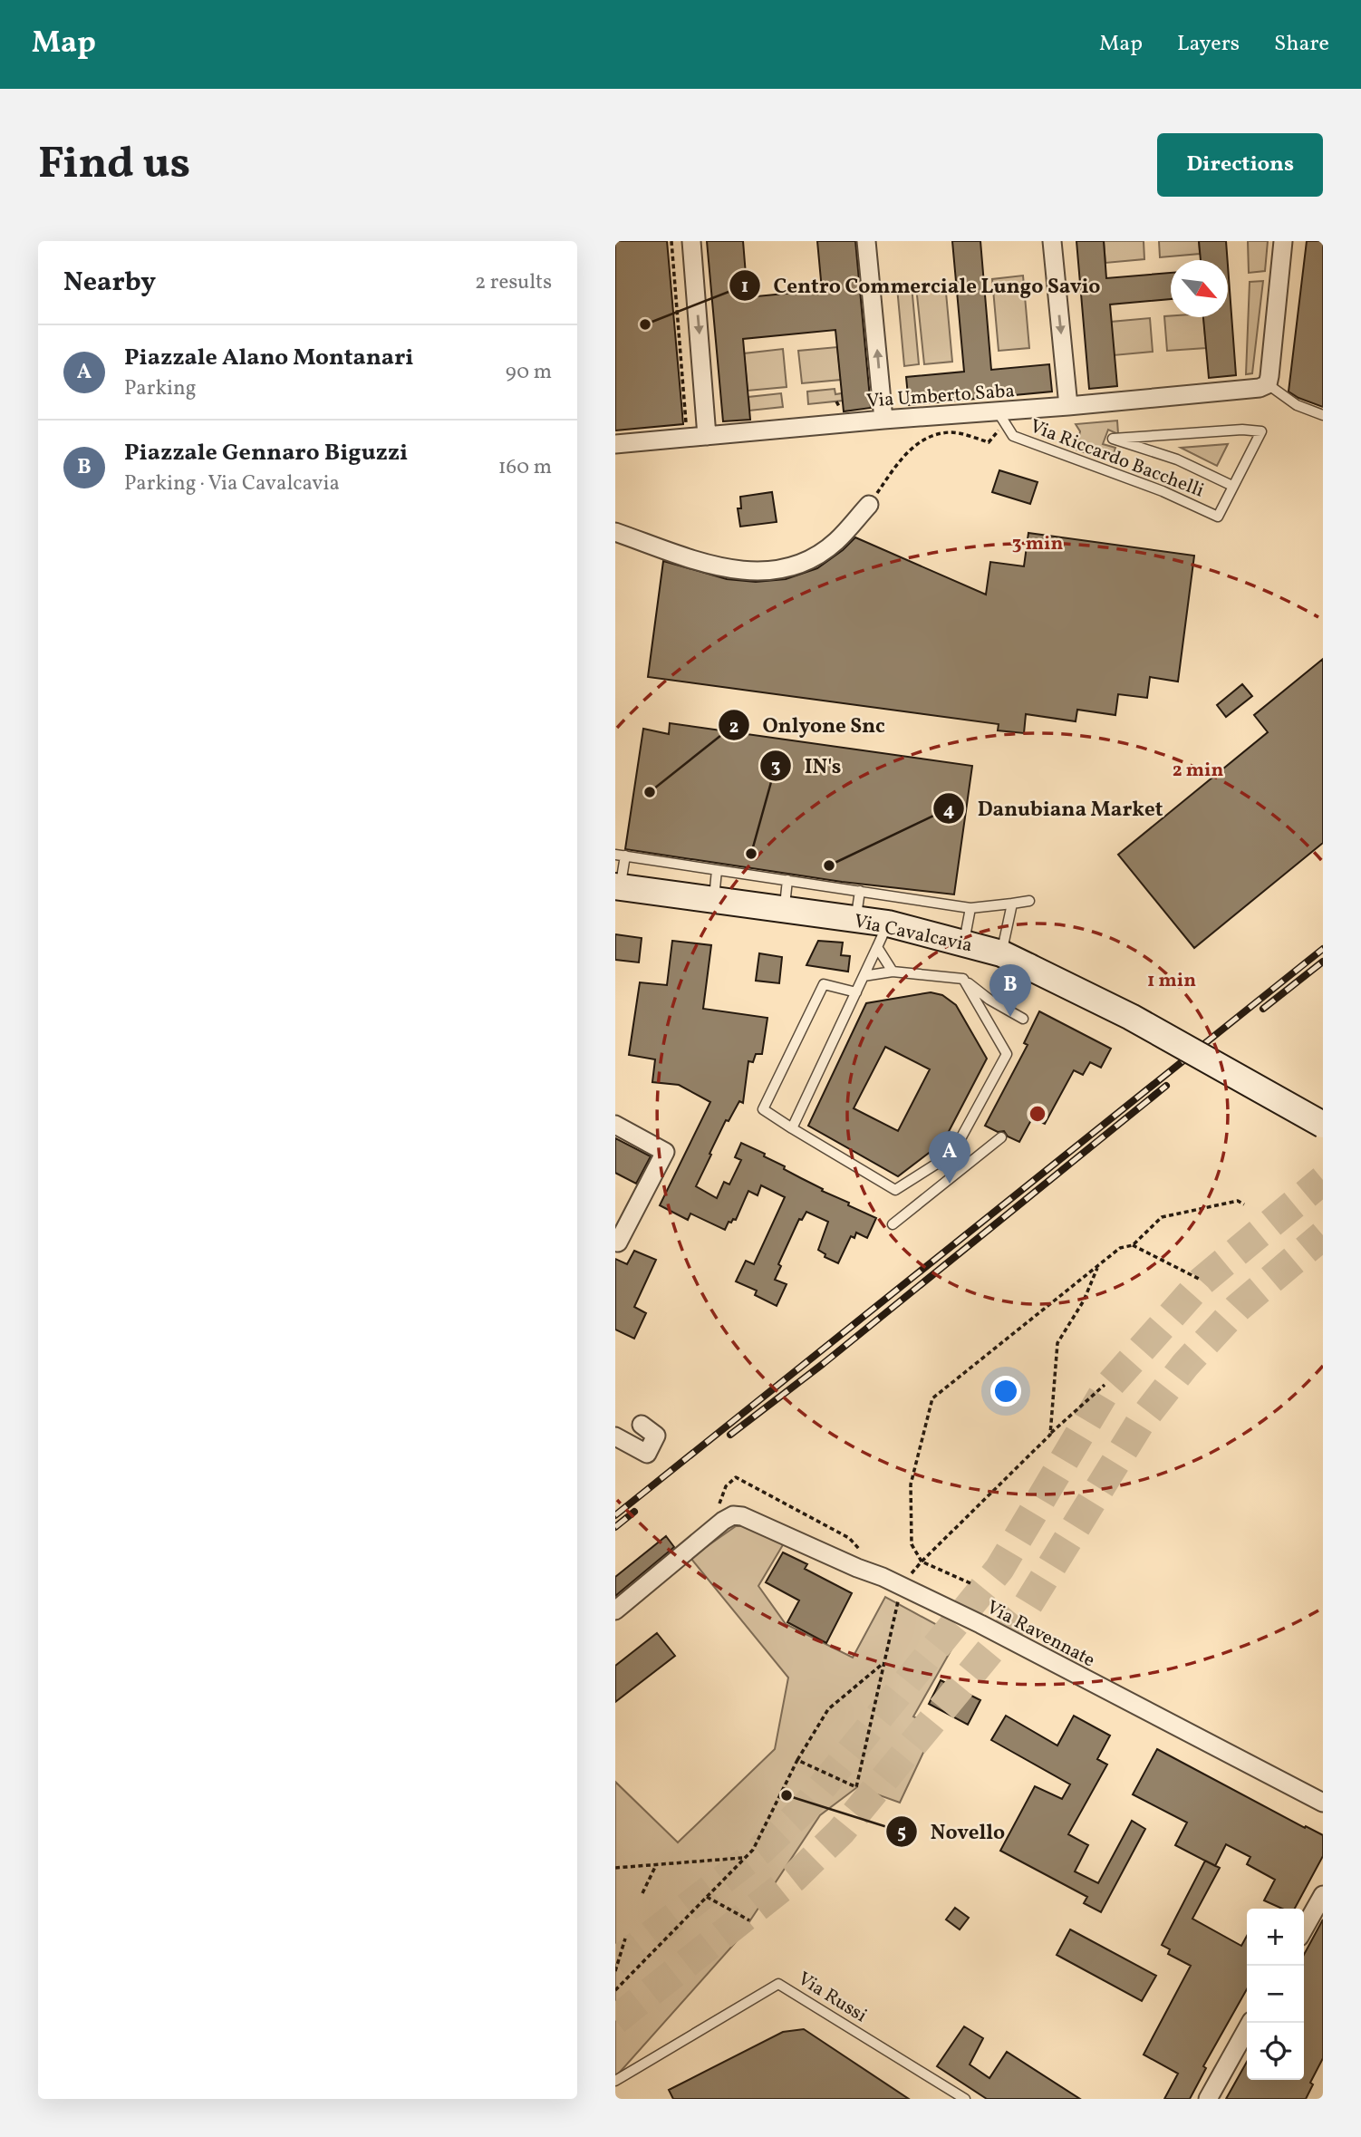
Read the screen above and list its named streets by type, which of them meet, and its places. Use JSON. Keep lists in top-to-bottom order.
{
  "streets": {
    "main road": ["Via Cavalcavia"],
    "street": ["Via Umberto Saba", "Via Ravennate"],
    "lane": ["Via Riccardo Bacchelli", "Via Russi"]
  },
  "crossings": [
    ["Via Umberto Saba", "Via Riccardo Bacchelli"]
  ],
  "places": [
    "Centro Commerciale Lungo Savio",
    "Onlyone Snc",
    "IN's",
    "Danubiana Market",
    "Novello"
  ],
  "north": "bottom right",
  "page": {
    "header": "Map",
    "nav": ["Map", "Layers", "Share"],
    "buttons": "Directions",
    "title": "Find us",
    "heading": ["Nearby", "2 results"],
    "list": [
      {
        "mark": "A",
        "name": "Piazzale Alano Montanari",
        "note": "Parking",
        "value": "90 m"
      },
      {
        "mark": "B",
        "name": "Piazzale Gennaro Biguzzi",
        "note": "Parking · Via Cavalcavia",
        "value": "160 m"
      }
    ],
    "pins": ["B", "A"],
    "map_buttons": ["+", "−"]
  },
  "rings": ["3 min", "2 min", "1 min"]
}
